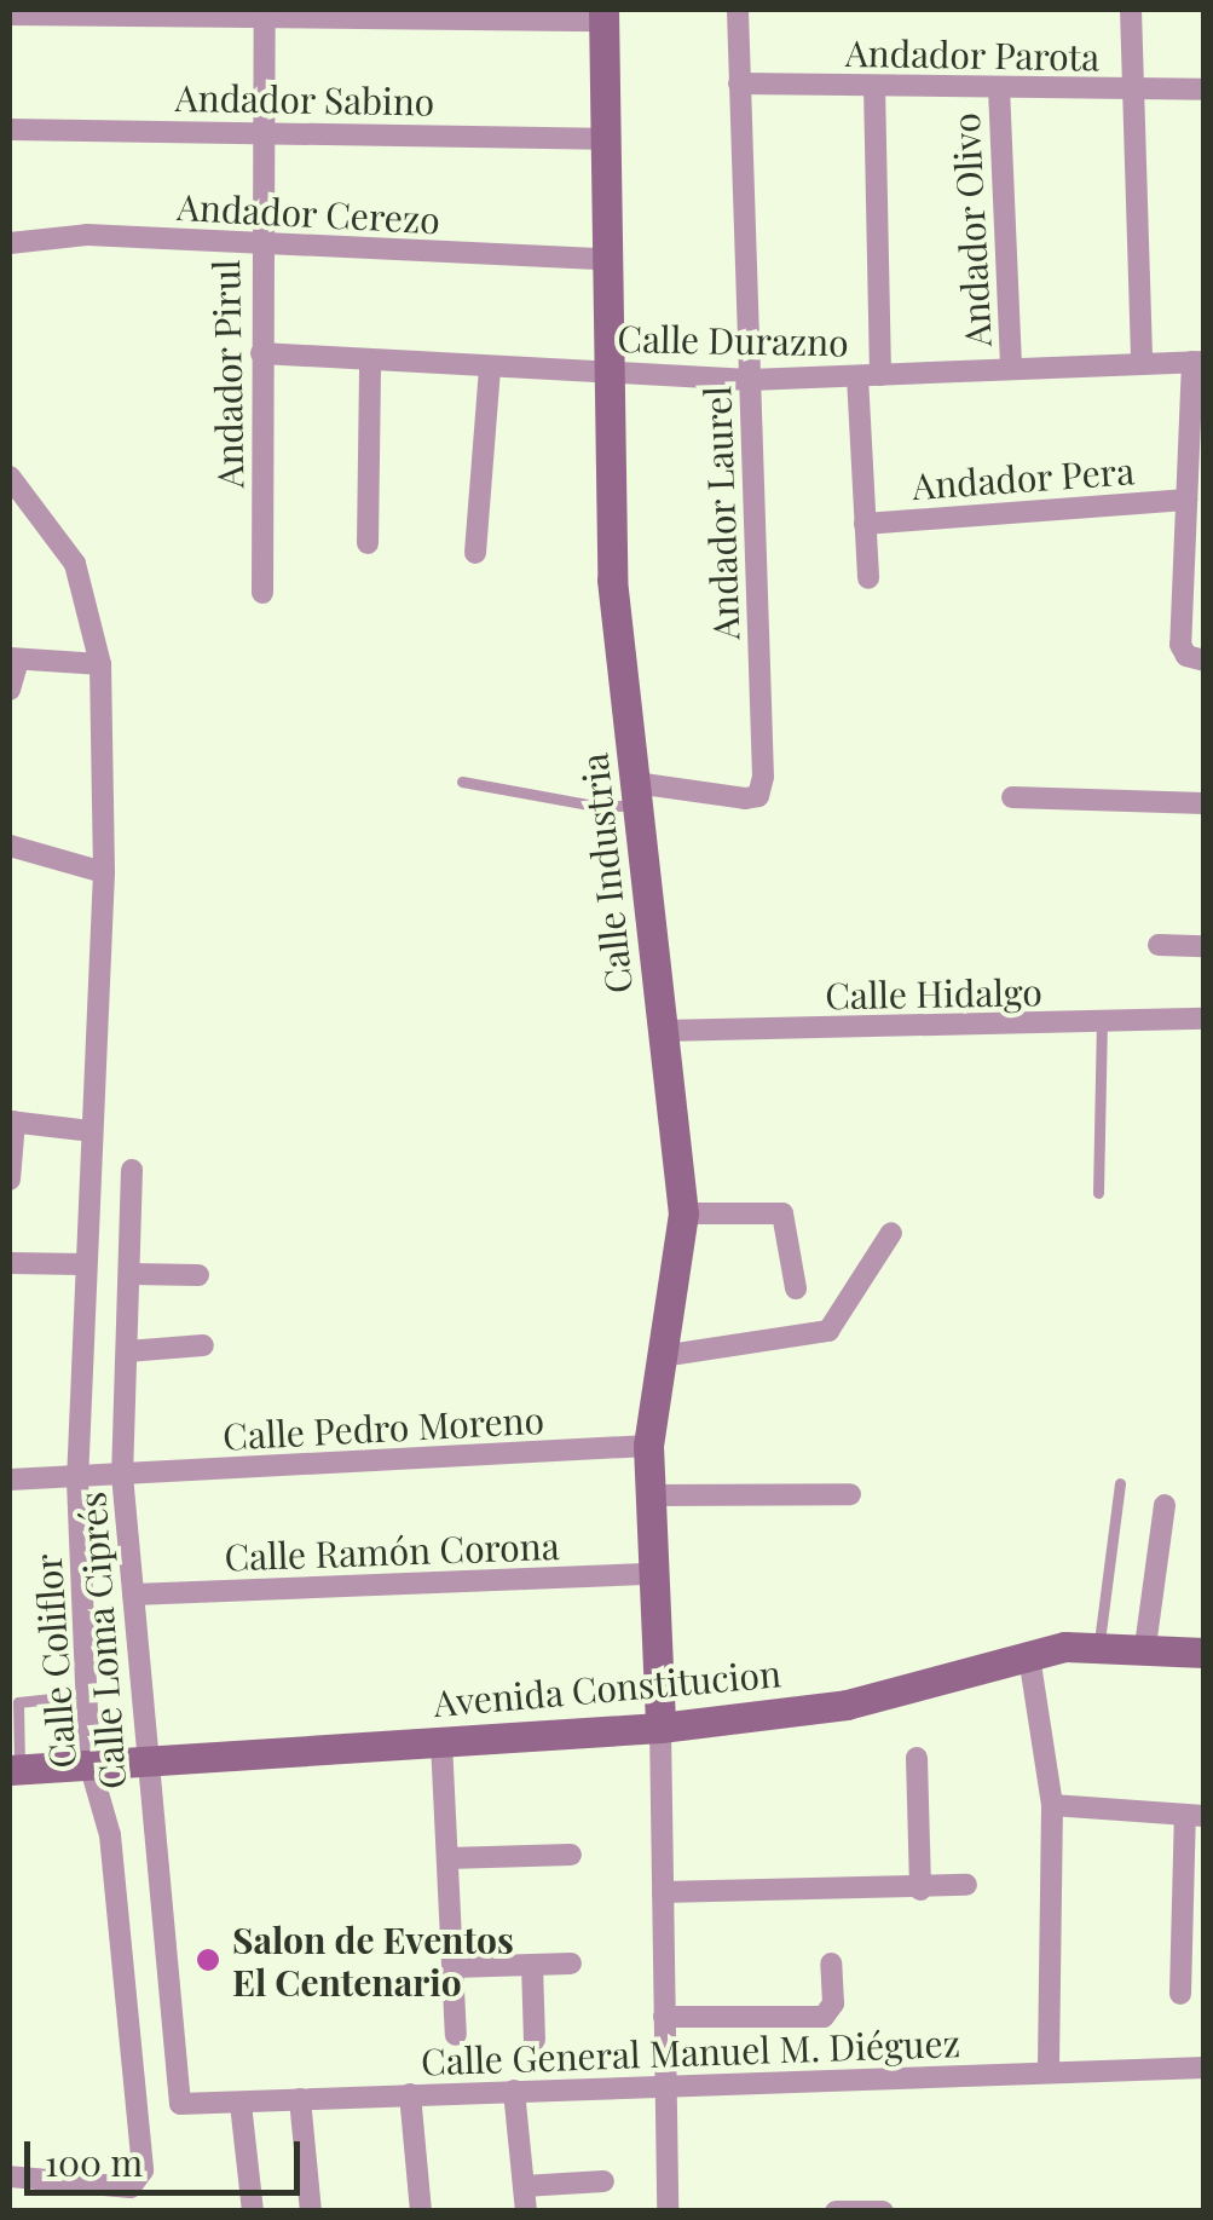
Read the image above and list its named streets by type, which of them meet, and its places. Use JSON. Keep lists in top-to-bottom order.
{
  "streets": {
    "street": [
      "Andador Parota",
      "Andador Sabino",
      "Andador Cerezo",
      "Andador Olivo",
      "Calle Durazno",
      "Andador Pirul",
      "Andador Pera",
      "Andador Laurel",
      "Calle Industria",
      "Calle Hidalgo",
      "Calle Pedro Moreno",
      "Calle Ramón Corona",
      "Calle Loma Ciprés",
      "Calle Coliflor",
      "Avenida Constitucion",
      "Calle General Manuel M. Diéguez"
    ]
  },
  "crossings": [
    ["Andador Parota", "Andador Olivo"],
    ["Andador Parota", "Andador Laurel"],
    ["Andador Sabino", "Andador Pirul"],
    ["Andador Sabino", "Calle Industria"],
    ["Andador Cerezo", "Andador Pirul"],
    ["Andador Cerezo", "Calle Industria"],
    ["Andador Olivo", "Calle Durazno"],
    ["Calle Durazno", "Andador Pirul"],
    ["Calle Durazno", "Andador Laurel"],
    ["Calle Durazno", "Calle Industria"],
    ["Andador Laurel", "Calle Industria"],
    ["Calle Industria", "Calle Hidalgo"],
    ["Calle Industria", "Calle Pedro Moreno"],
    ["Calle Industria", "Calle Ramón Corona"],
    ["Calle Industria", "Avenida Constitucion"],
    ["Calle Pedro Moreno", "Calle Loma Ciprés"],
    ["Calle Pedro Moreno", "Calle Coliflor"],
    ["Calle Ramón Corona", "Calle Loma Ciprés"],
    ["Calle Loma Ciprés", "Avenida Constitucion"],
    ["Calle Loma Ciprés", "Calle General Manuel M. Diéguez"],
    ["Calle Coliflor", "Avenida Constitucion"]
  ],
  "places": ["Salon de Eventos El Centenario"],
  "scale_bar": "100 m"
}
